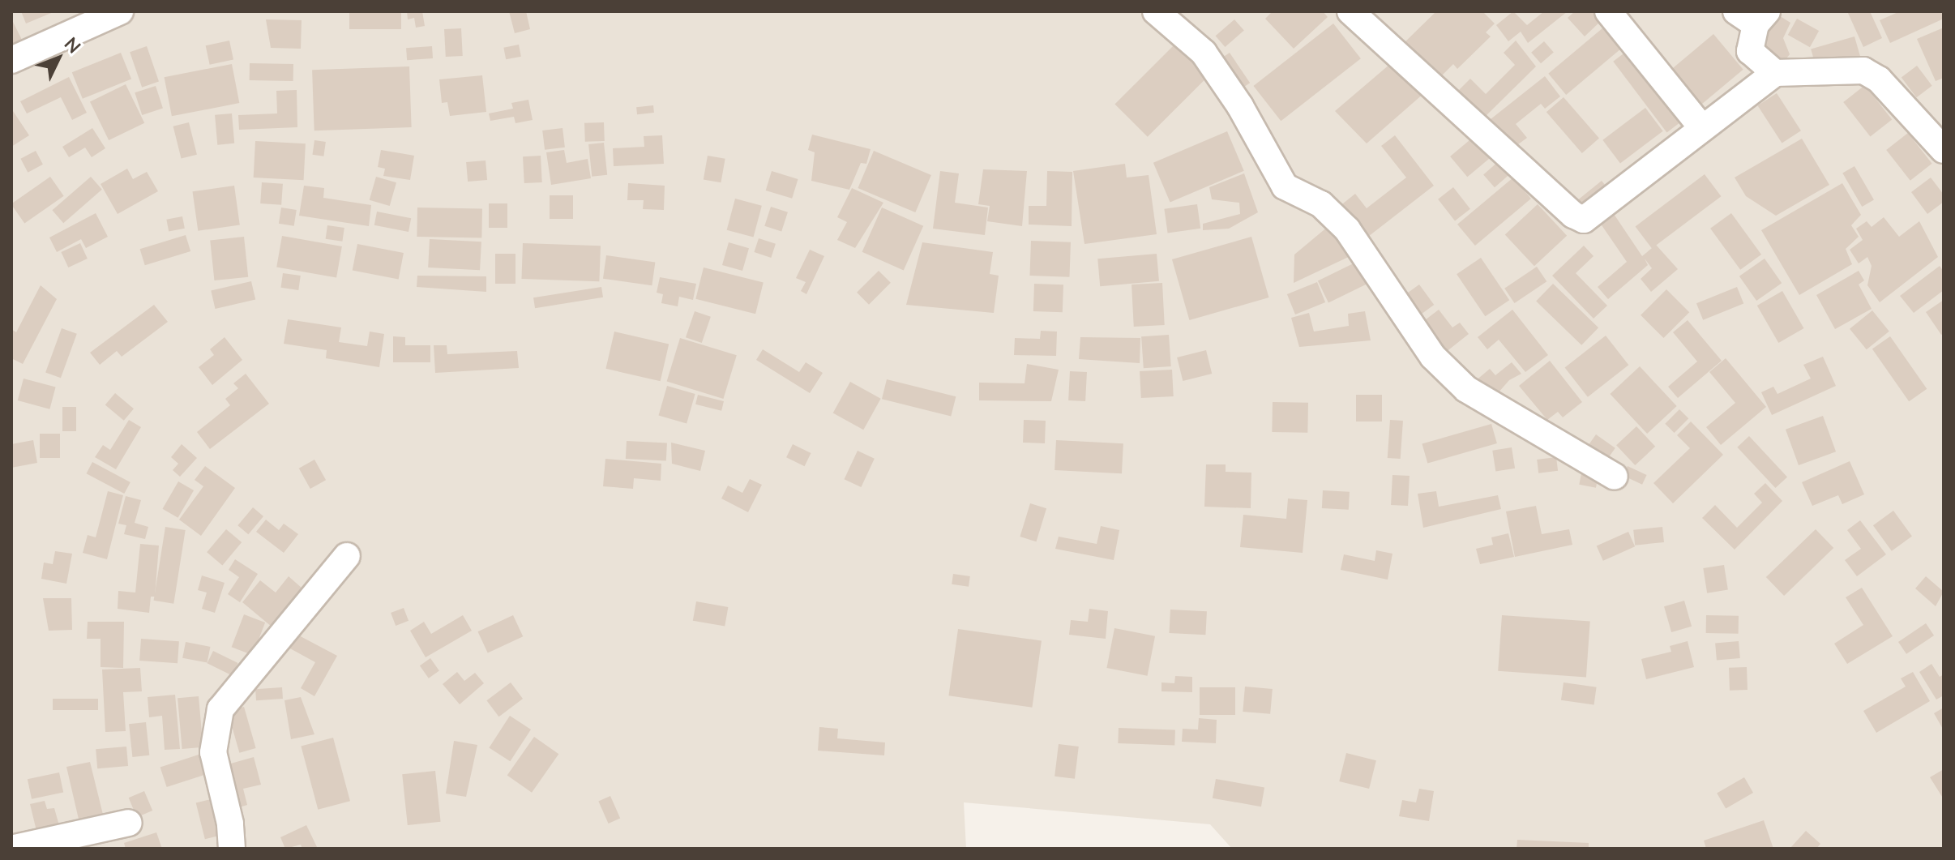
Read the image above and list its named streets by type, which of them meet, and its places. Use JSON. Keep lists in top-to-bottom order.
{
  "north": "top right"
}
